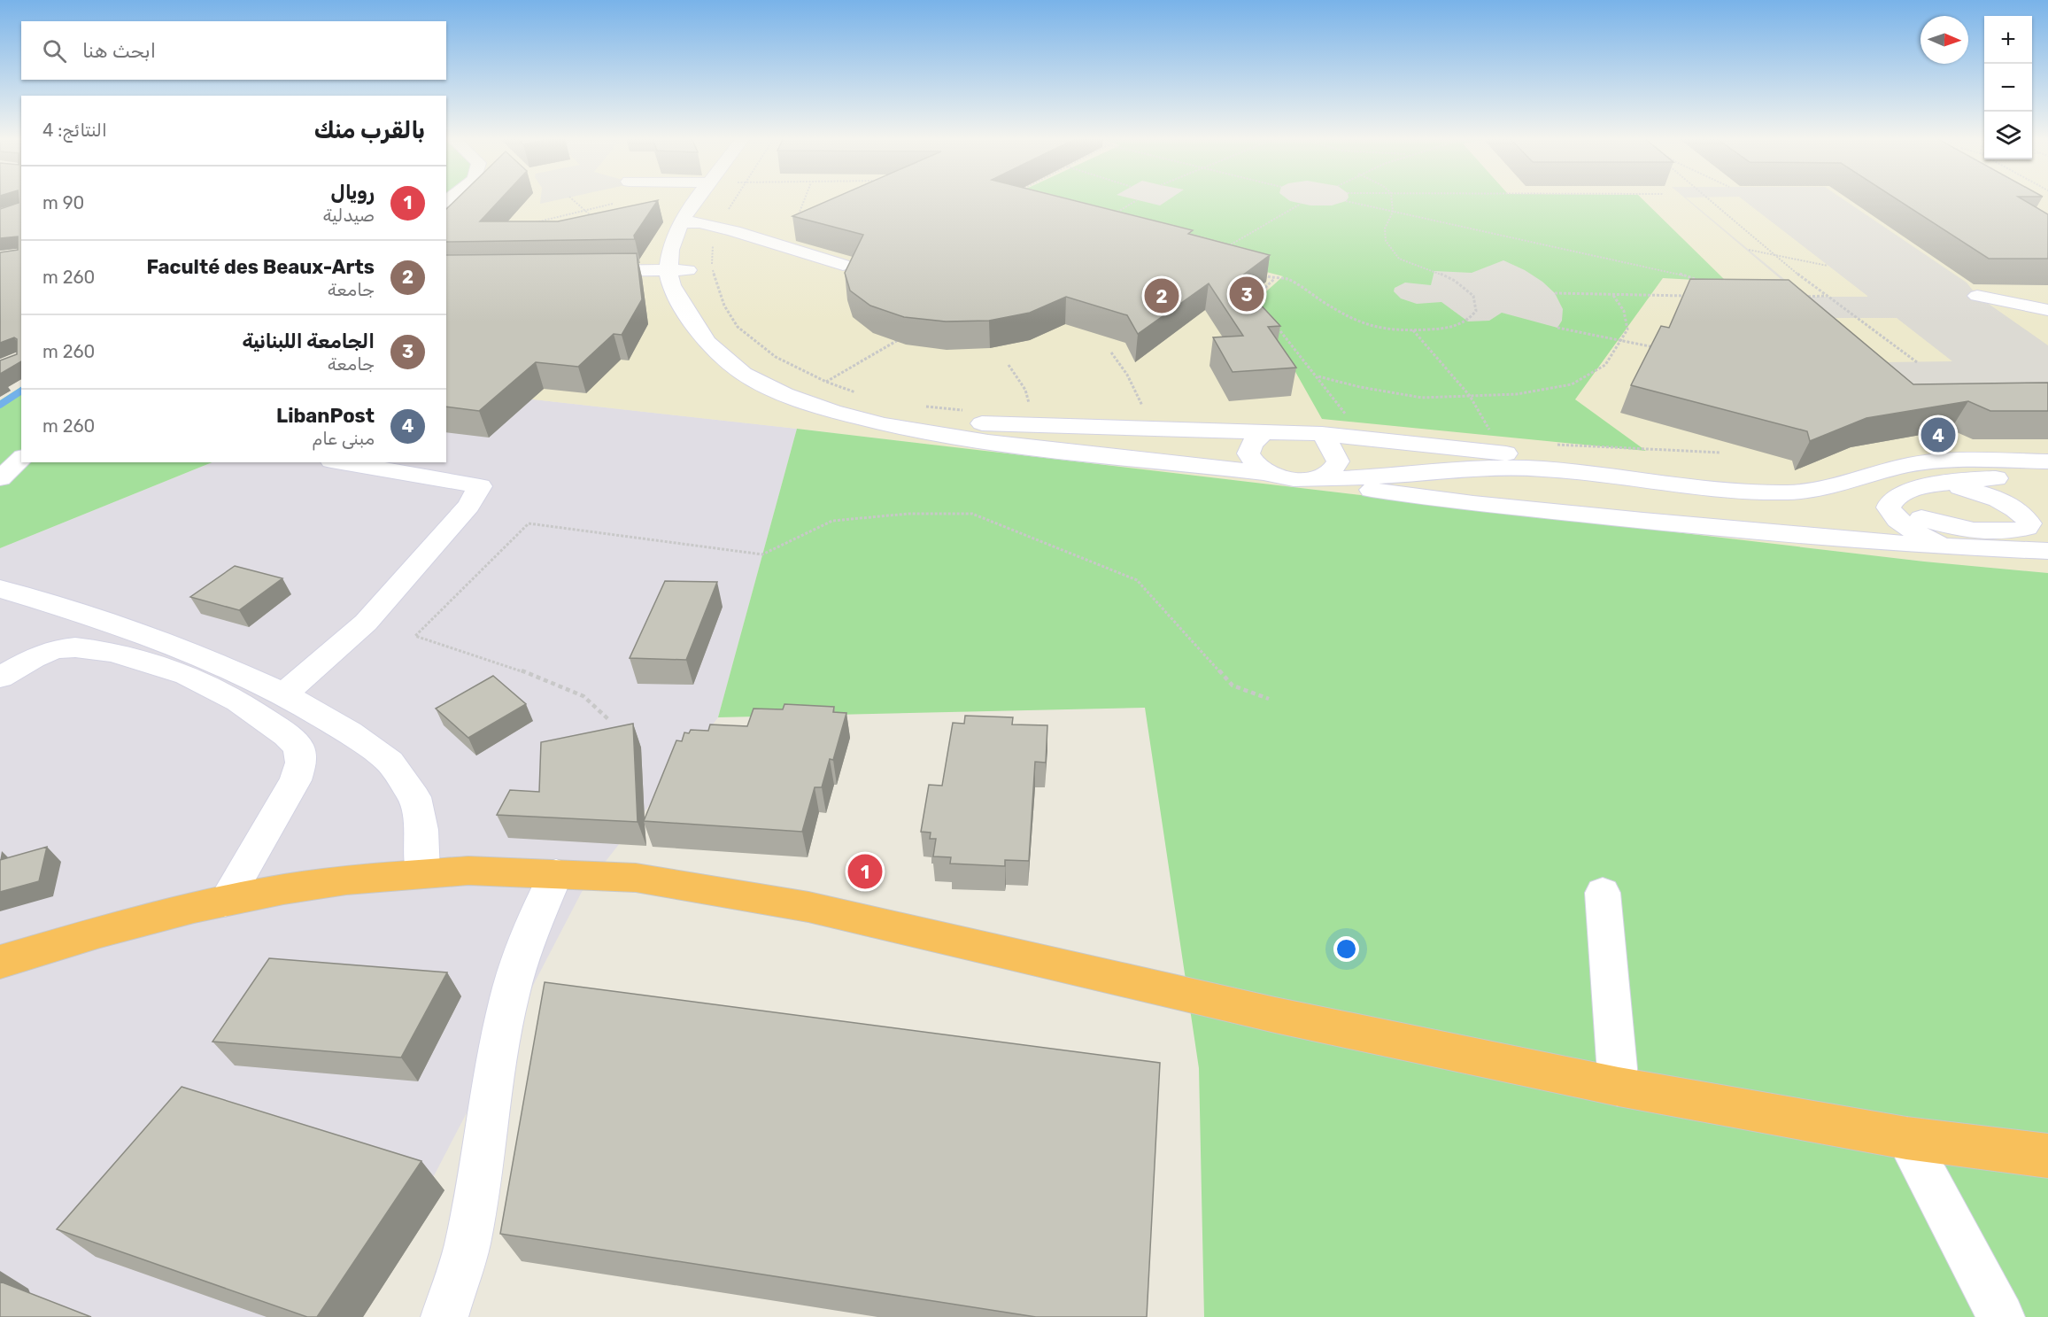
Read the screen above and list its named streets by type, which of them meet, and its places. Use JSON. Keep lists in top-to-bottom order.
{
  "north": "right",
  "page": {
    "map_buttons": ["+", "−"],
    "search": "ابحث هنا",
    "heading": ["بالقرب منك", "النتائج: 4"],
    "list": [
      {
        "mark": "1",
        "name": "رويال",
        "note": "صيدلية",
        "value": "90 m"
      },
      {
        "mark": "2",
        "name": "Faculté des Beaux-Arts",
        "note": "جامعة",
        "value": "260 m"
      },
      {
        "mark": "3",
        "name": "الجامعة اللبنانية",
        "note": "جامعة",
        "value": "260 m"
      },
      {
        "mark": "4",
        "name": "LibanPost",
        "note": "مبنى عام",
        "value": "260 m"
      }
    ],
    "pins": [
      "3",
      "2",
      "4",
      "1"
    ]
  }
}
